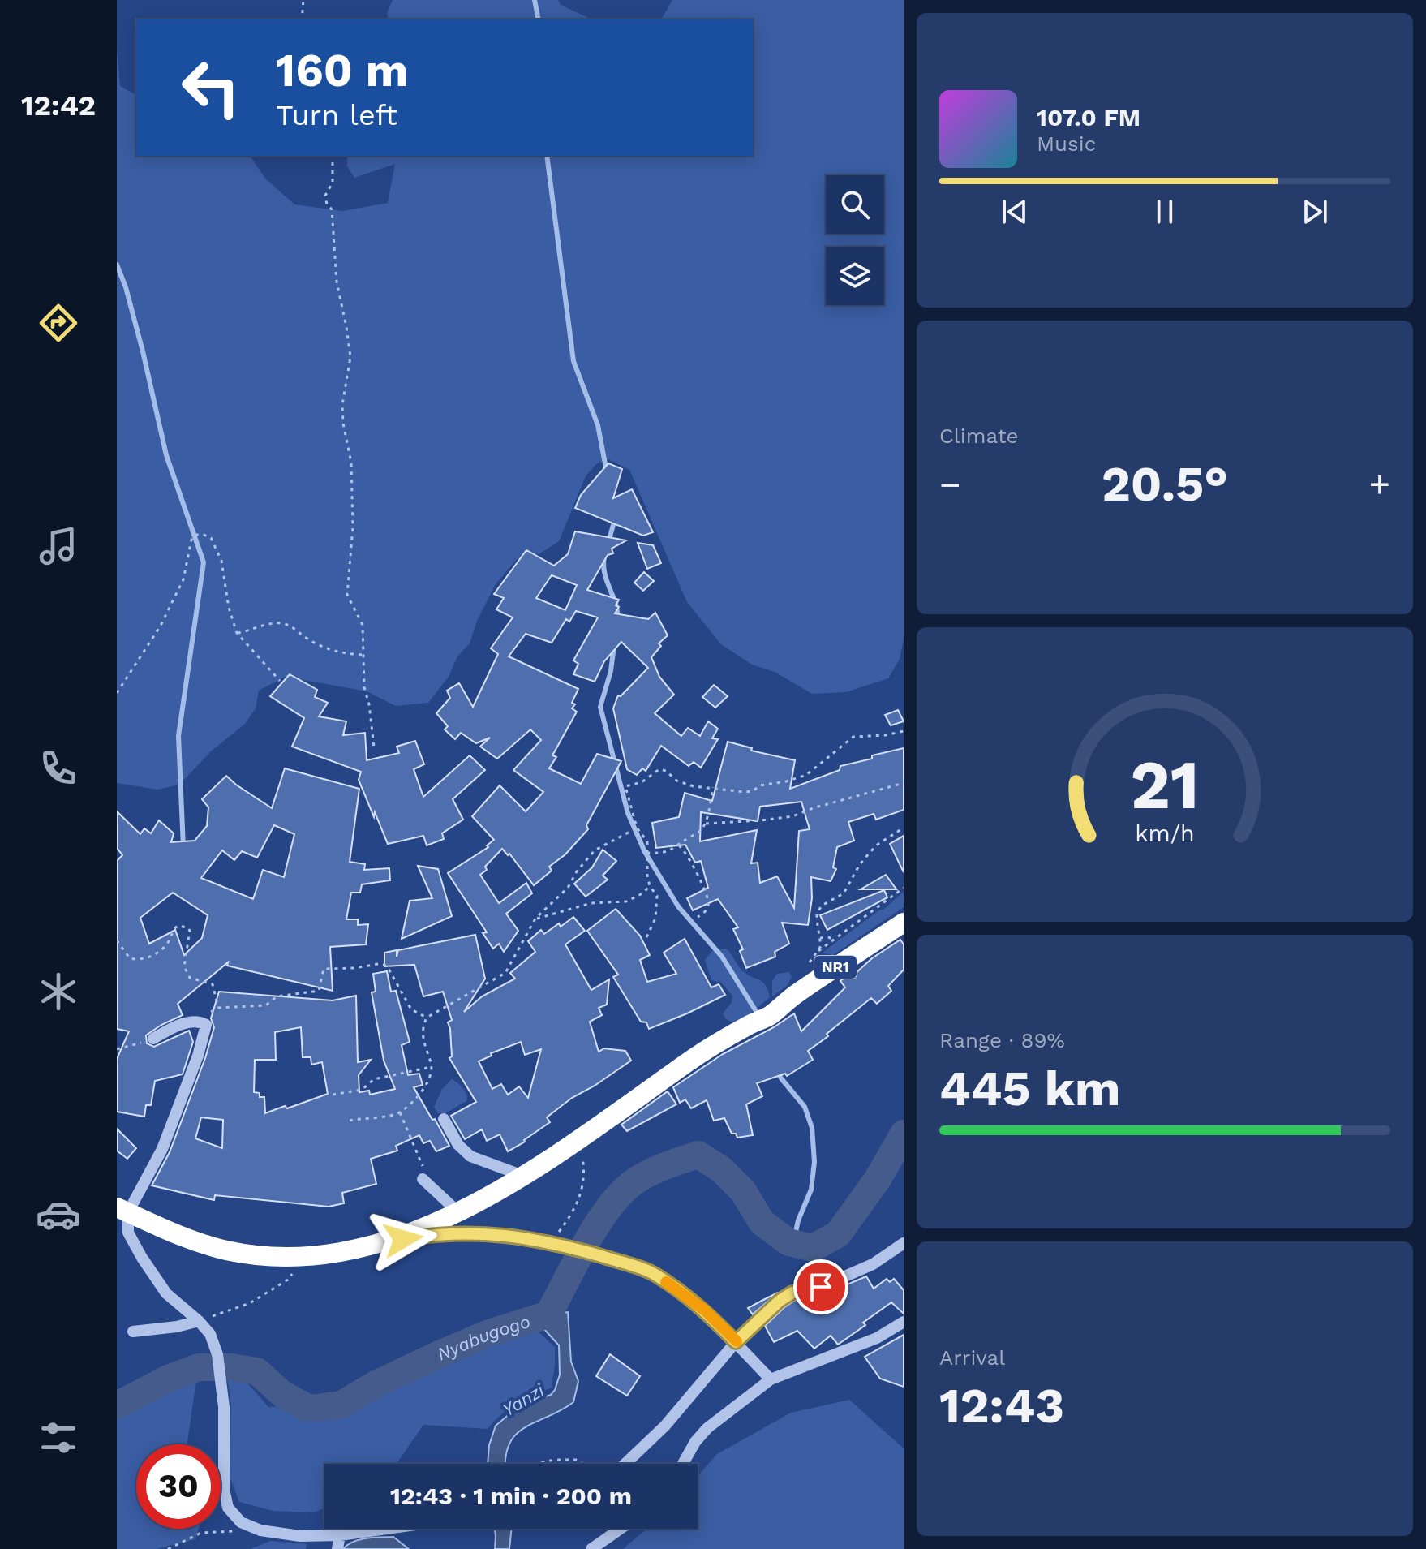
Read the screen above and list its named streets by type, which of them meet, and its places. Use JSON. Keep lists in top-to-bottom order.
{
  "streets": {
    "highway": ["NR1"]
  },
  "water": ["Nyabugogo", "Yanzi"],
  "page": {
    "tabs": "12:42",
    "turn": ["160 m", "Turn left"],
    "song": ["107.0 FM", "Music"],
    "tile": [
      "Climate",
      ["Range · 89%", "445 km"],
      ["Arrival", "12:43"]
    ],
    "heat": ["−", "20.5°", "+"],
    "limit": "30",
    "trip": "12:43 · 1 min · 200 m",
    "gauge": ["21", "km/h"]
  }
}
